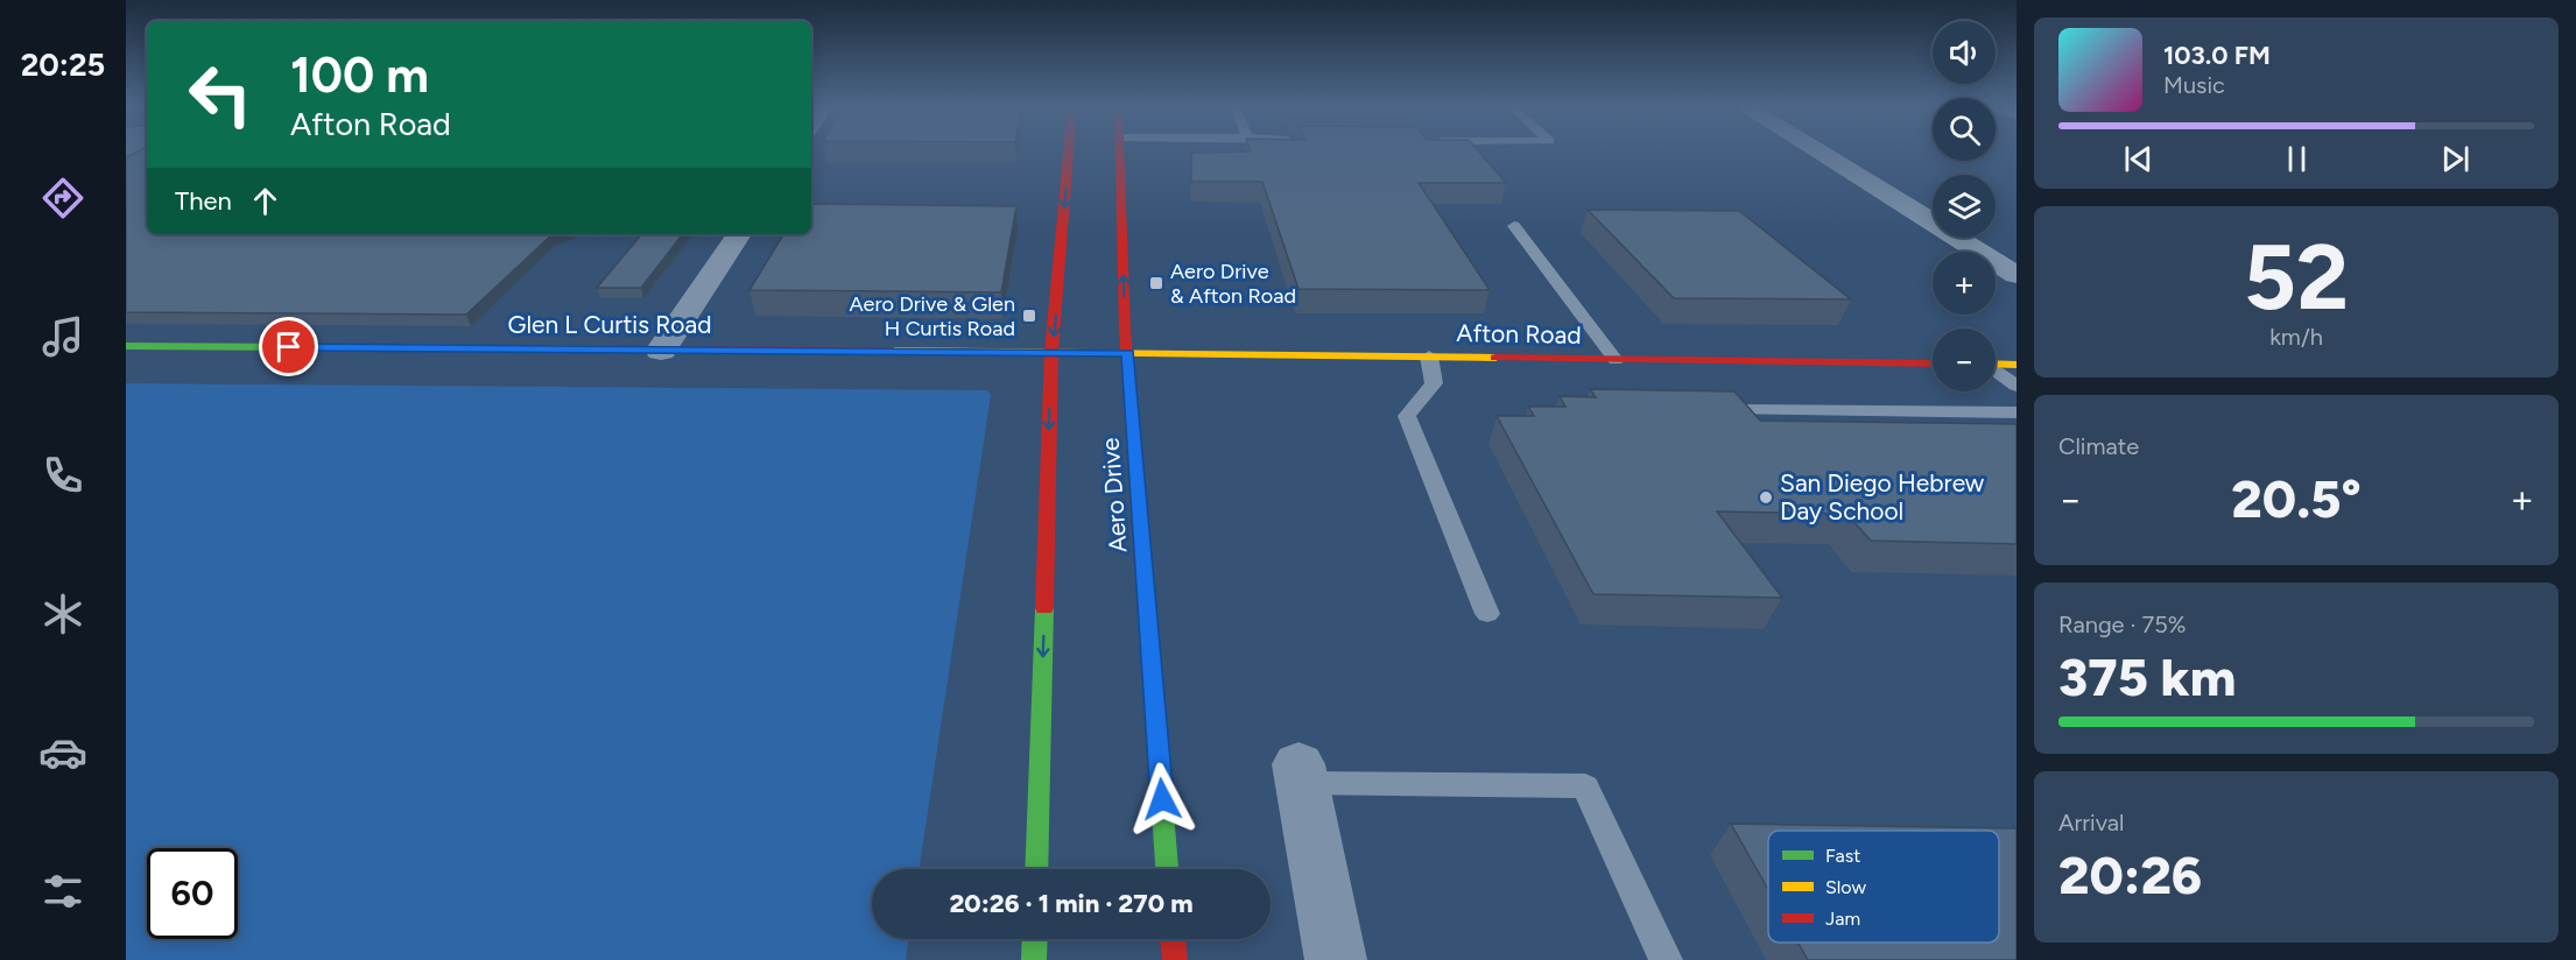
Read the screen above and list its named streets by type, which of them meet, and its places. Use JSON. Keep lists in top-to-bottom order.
{
  "streets": {
    "main road": ["Glen L Curtis Road", "Afton Road", "Aero Drive"]
  },
  "crossings": [
    ["Glen L Curtis Road", "Afton Road"],
    ["Afton Road", "Aero Drive"]
  ],
  "places": {
    "transit": ["Aero Drive & Afton Road", "Aero Drive & Glen H Curtis Road"],
    "other": ["San Diego Hebrew Day School"]
  },
  "legend": ["Fast", "Slow", "Jam"],
  "page": {
    "tabs": "20:25",
    "map_buttons": ["+", "−"],
    "turn": ["100 m", "Afton Road"],
    "song": ["103.0 FM", "Music"],
    "then": "Then",
    "tile": [
      ["52", "km/h"],
      "Climate",
      ["Range · 75%", "375 km"],
      ["Arrival", "20:26"]
    ],
    "heat": ["−", "20.5°", "+"],
    "limit": "60",
    "trip": "20:26 · 1 min · 270 m"
  }
}
